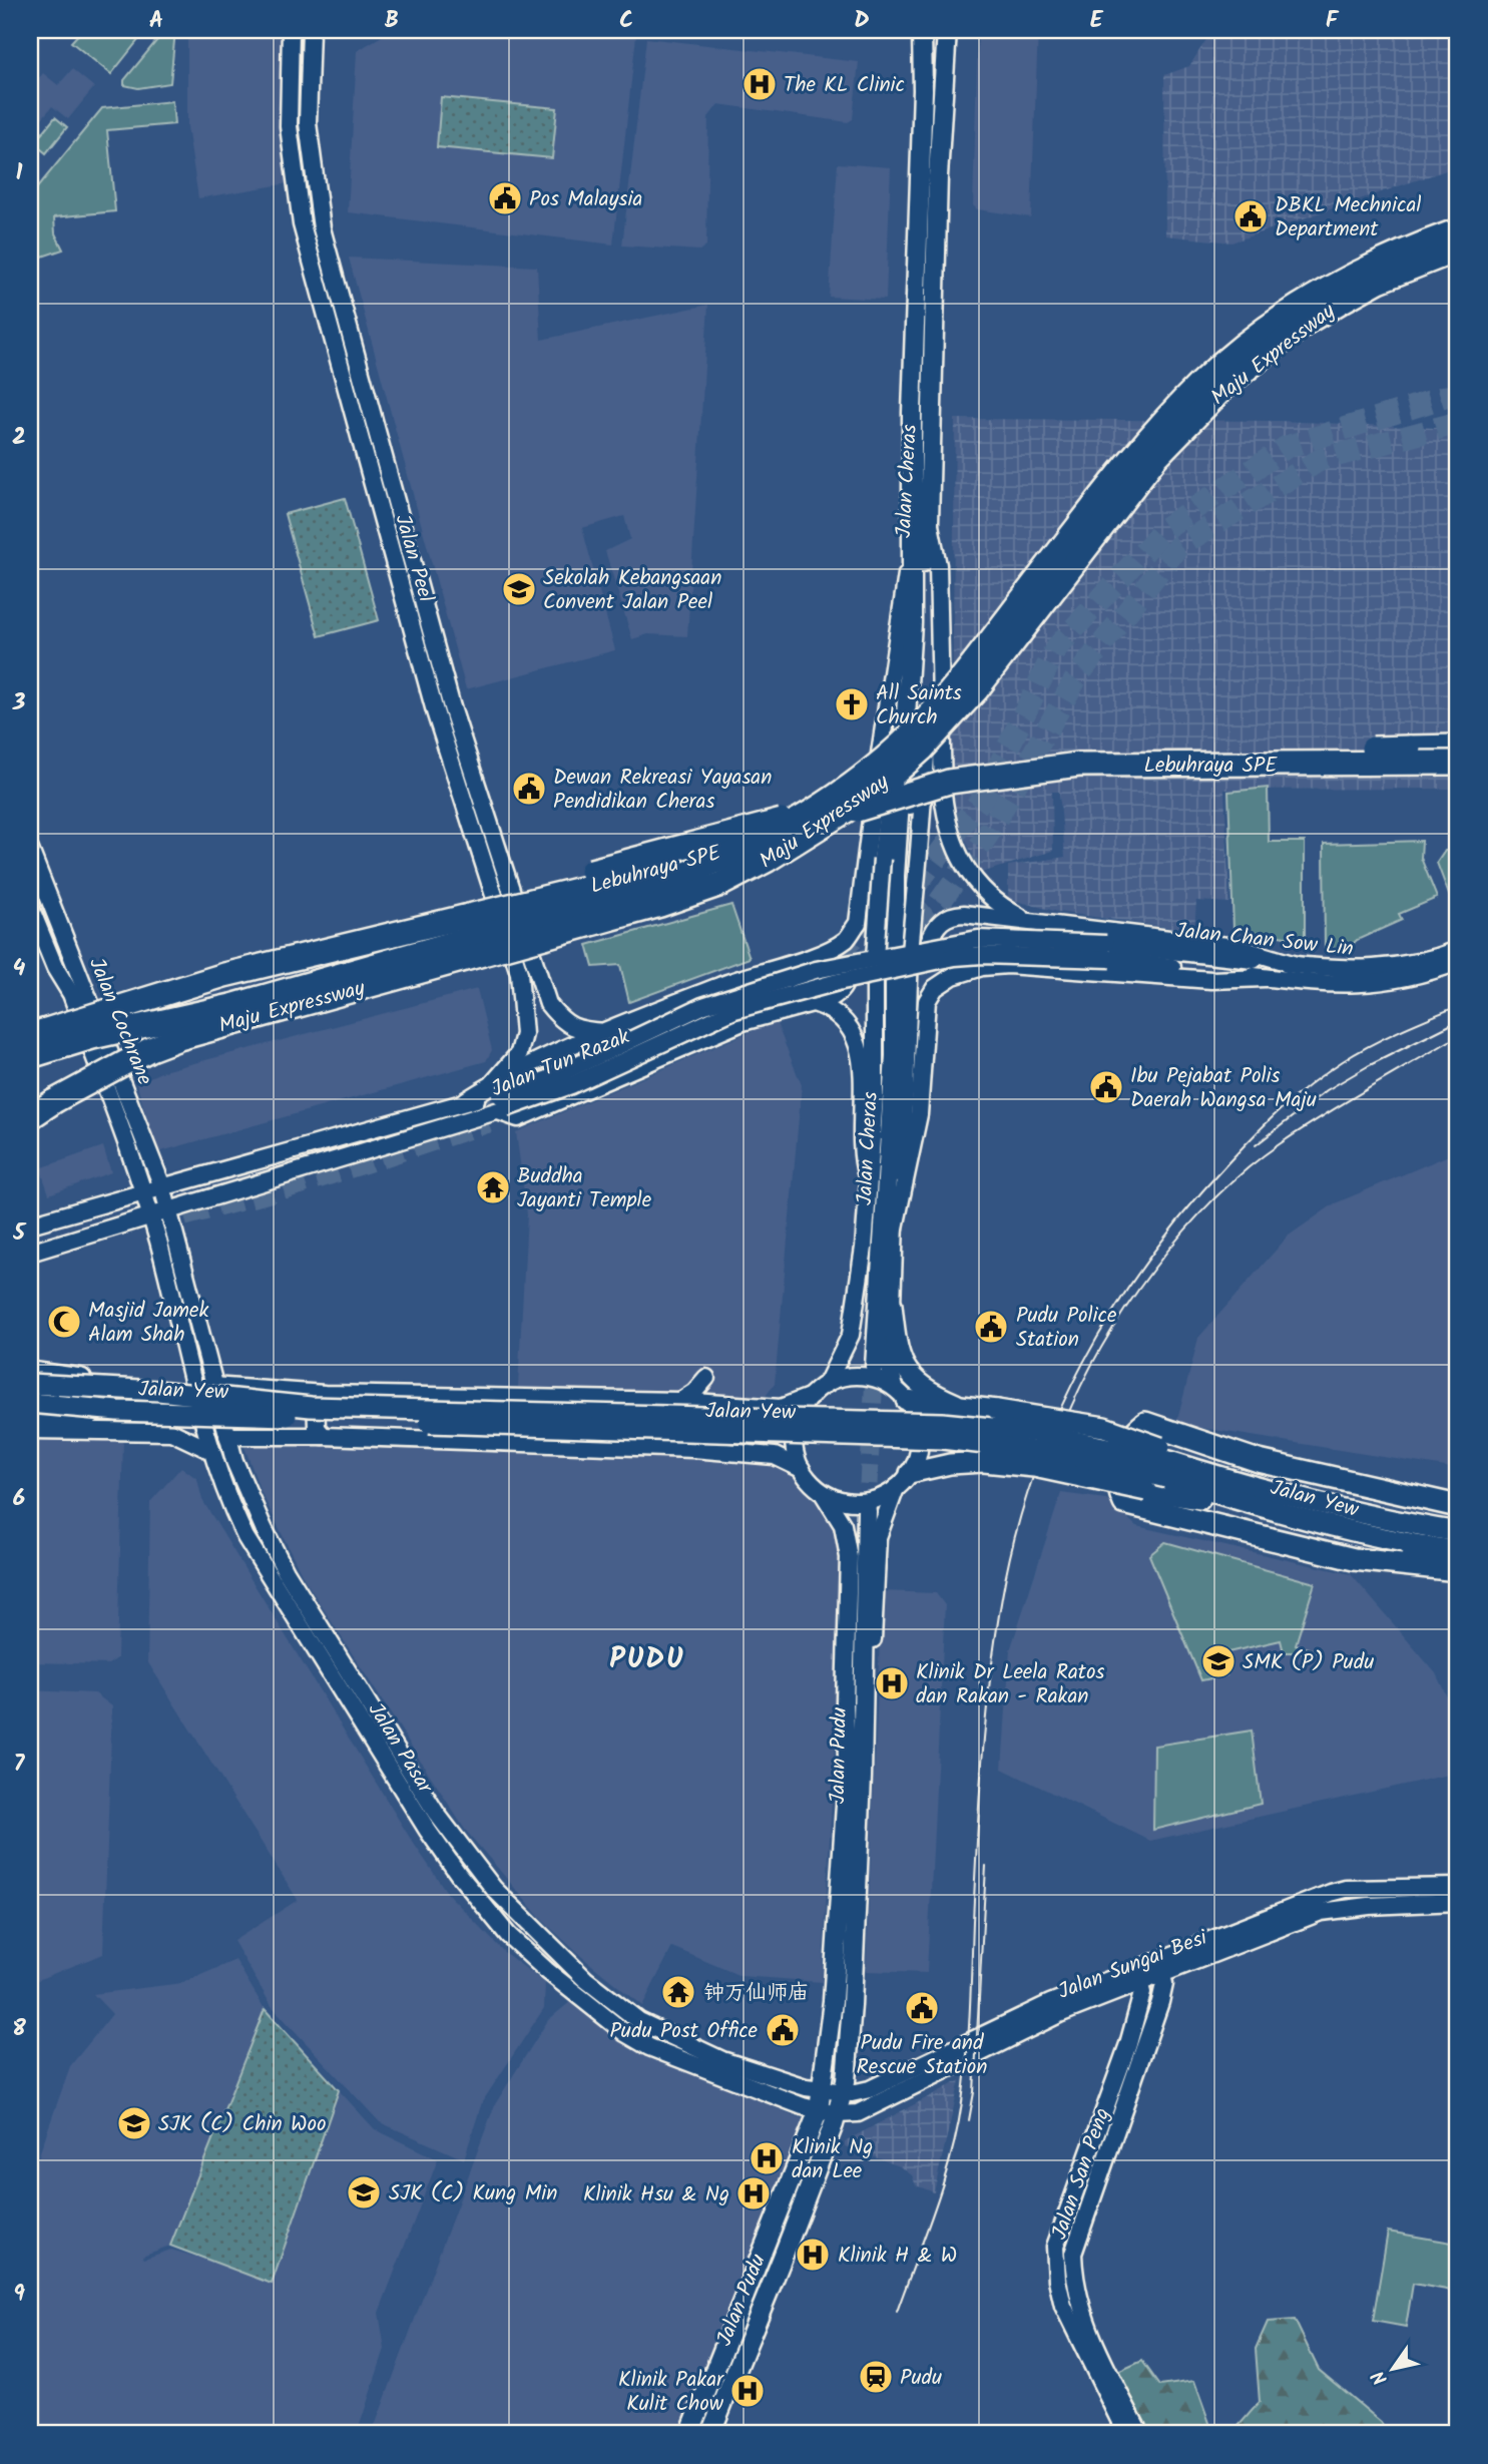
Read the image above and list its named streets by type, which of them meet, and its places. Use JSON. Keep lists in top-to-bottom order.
{
  "streets": {
    "highway": ["Maju Expressway", "Lebuhraya SPE"],
    "main road": ["Jalan Cheras", "Jalan Yew", "Jalan Pudu"],
    "street": [
      "Jalan Peel",
      "Jalan Chan Sow Lin",
      "Jalan Cochrane",
      "Jalan Tun Razak",
      "Jalan Pasar",
      "Jalan Sungai Besi",
      "Jalan San Peng"
    ]
  },
  "crossings": [
    ["Jalan Peel", "Jalan Tun Razak"],
    ["Jalan Chan Sow Lin", "Jalan Tun Razak"],
    ["Jalan Cochrane", "Jalan Tun Razak"],
    ["Jalan Cochrane", "Jalan Pasar"],
    ["Jalan Tun Razak", "Jalan Pasar"],
    ["Jalan Yew", "Jalan Pasar"],
    ["Jalan Pasar", "Jalan Pudu"],
    ["Jalan Pasar", "Jalan Sungai Besi"],
    ["Jalan Pudu", "Jalan Sungai Besi"],
    ["Jalan Sungai Besi", "Jalan San Peng"]
  ],
  "districts": ["PUDU"],
  "places": {
    "hospital": [
      "The KL Clinic",
      "Klinik Dr Leela Ratos dan Rakan - Rakan",
      "Klinik Ng dan Lee",
      "Klinik Hsu & Ng",
      "Klinik H & W",
      "Klinik Pakar Kulit Chow"
    ],
    "public building": [
      "Pos Malaysia",
      "DBKL Mechnical Department",
      "Dewan Rekreasi Yayasan Pendidikan Cheras",
      "Ibu Pejabat Polis Daerah Wangsa Maju",
      "Pudu Police Station",
      "Pudu Fire and Rescue Station",
      "Pudu Post Office"
    ],
    "school or university": [
      "Sekolah Kebangsaan Convent Jalan Peel",
      "SMK (P) Pudu",
      "SJK (C) Chin Woo",
      "SJK (C) Kung Min"
    ],
    "church": ["All Saints Church"],
    "temple": ["Buddha Jayanti Temple", "钟万仙师庙"],
    "mosque": ["Masjid Jamek Alam Shah"],
    "station": ["Pudu"]
  },
  "north": "bottom left",
  "grid": {
    "columns": [
      "A",
      "B",
      "C",
      "D",
      "E",
      "F"
    ],
    "rows": [
      "1",
      "2",
      "3",
      "4",
      "5",
      "6",
      "7",
      "8",
      "9"
    ]
  }
}
